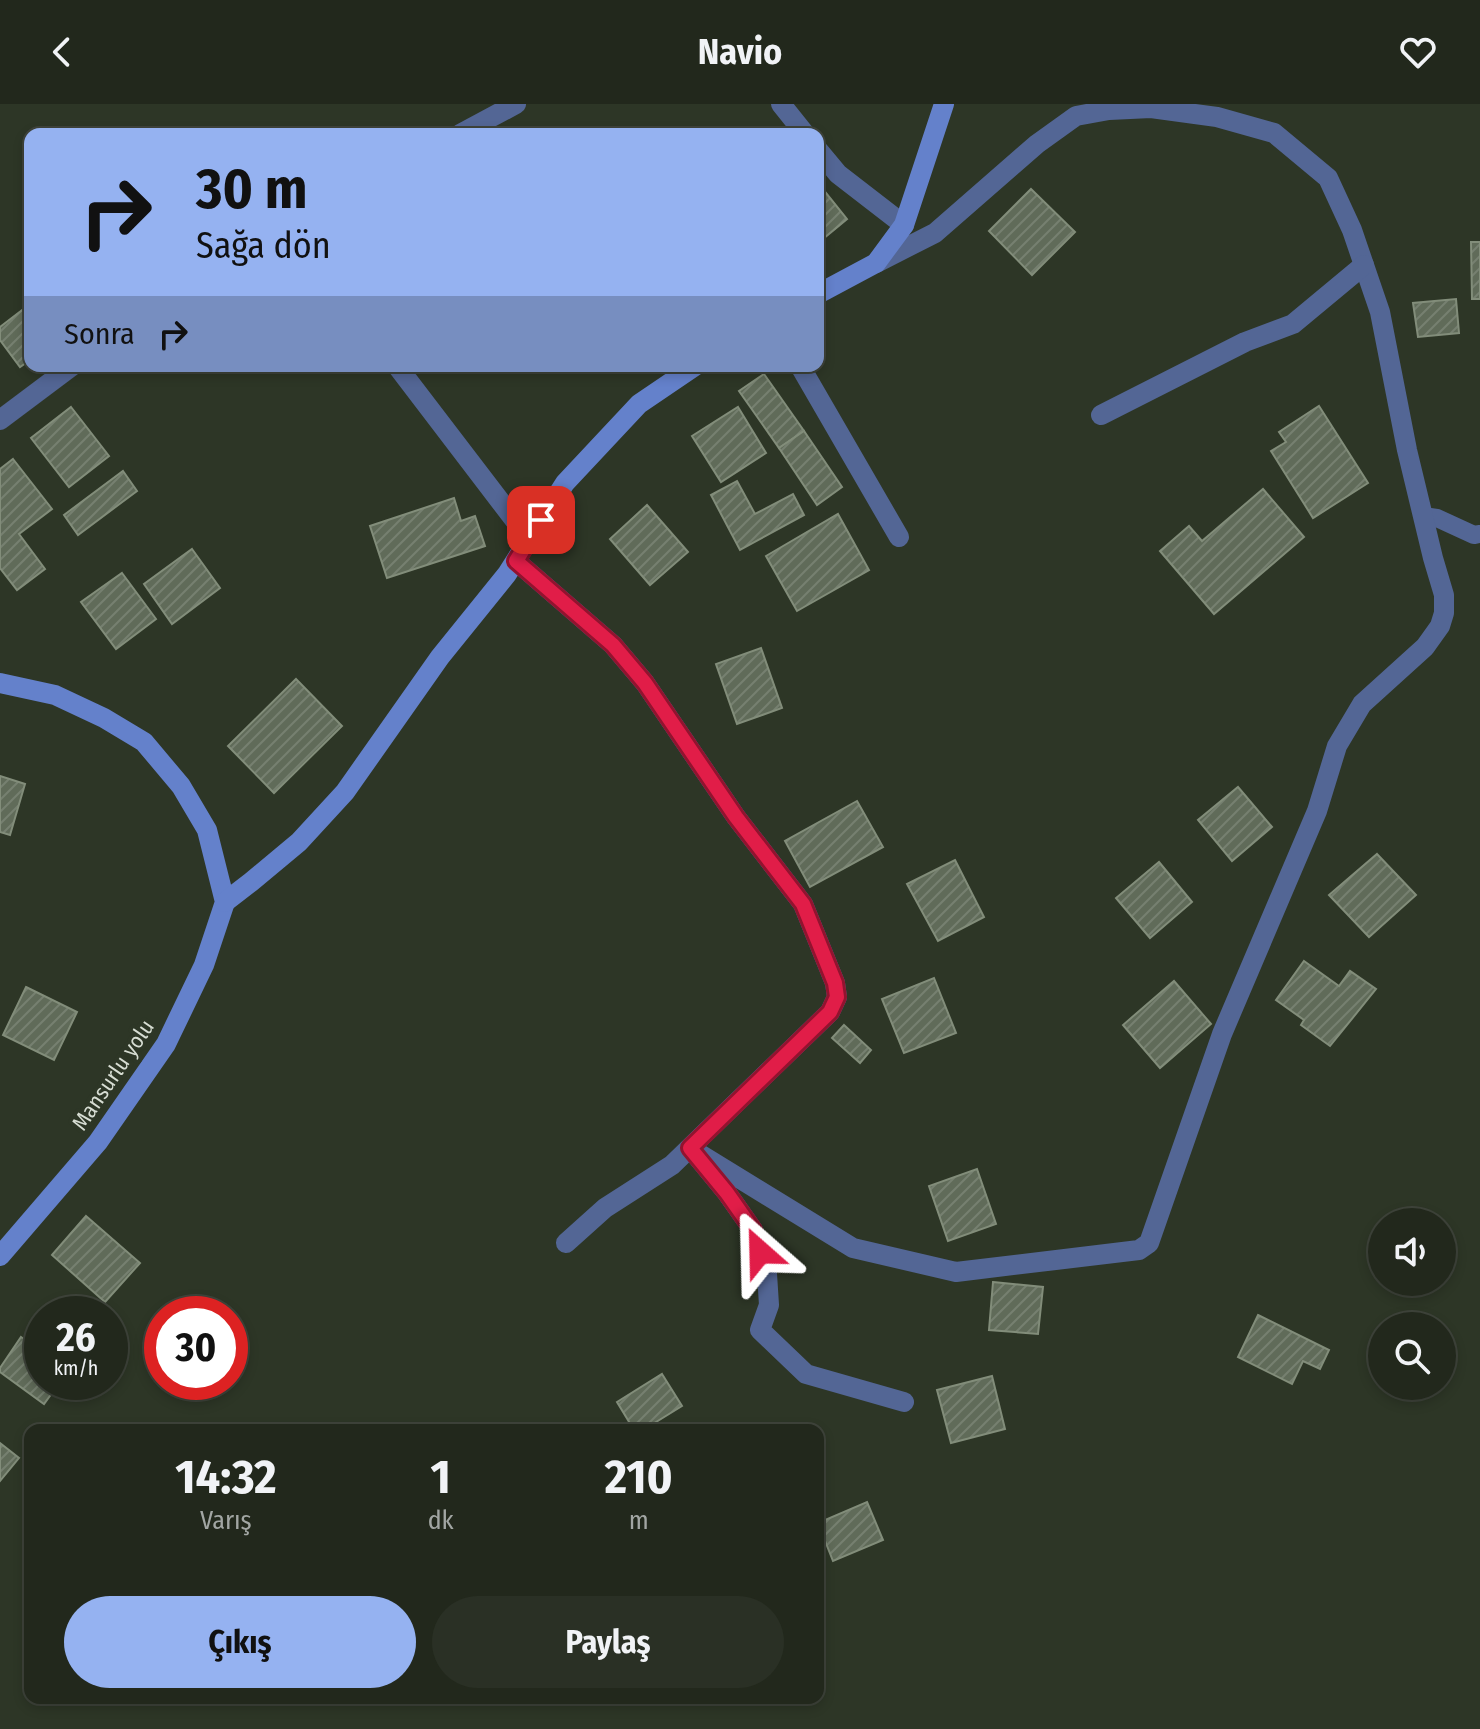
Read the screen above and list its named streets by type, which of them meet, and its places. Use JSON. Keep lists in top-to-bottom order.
{
  "streets": {
    "street": ["Mansurlu yolu"]
  },
  "page": {
    "header": "Navio",
    "turn": ["30 m", "Sağa dön"],
    "then": "Sonra",
    "speed": "26 km/h",
    "limit": "30",
    "eta": [
      "14:32",
      "Varış",
      "1",
      "dk",
      "210",
      "m"
    ],
    "buttons": ["Çıkış", "Paylaş"]
  }
}
